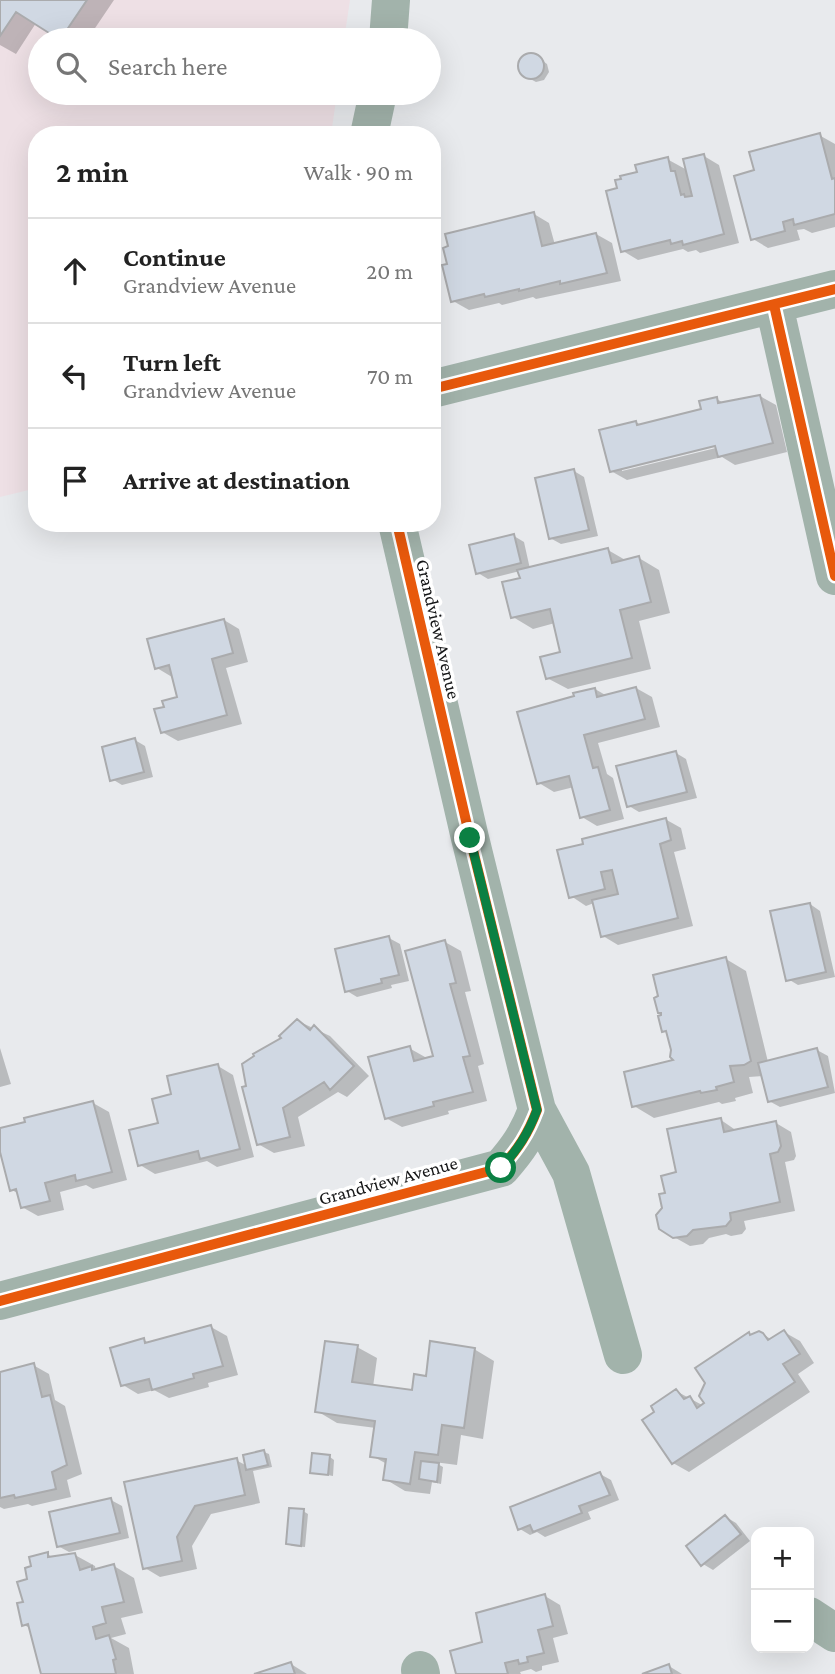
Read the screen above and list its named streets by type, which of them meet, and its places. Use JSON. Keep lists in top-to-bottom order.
{
  "streets": {
    "street": ["Grandview Avenue"]
  },
  "page": {
    "search": "Search here",
    "heading": ["2 min", "Walk · 90 m"],
    "list": [
      ["Continue", "Grandview Avenue", "20 m"],
      ["Turn left", "Grandview Avenue", "70 m"],
      "Arrive at destination"
    ],
    "map_buttons": ["+", "−"]
  }
}
